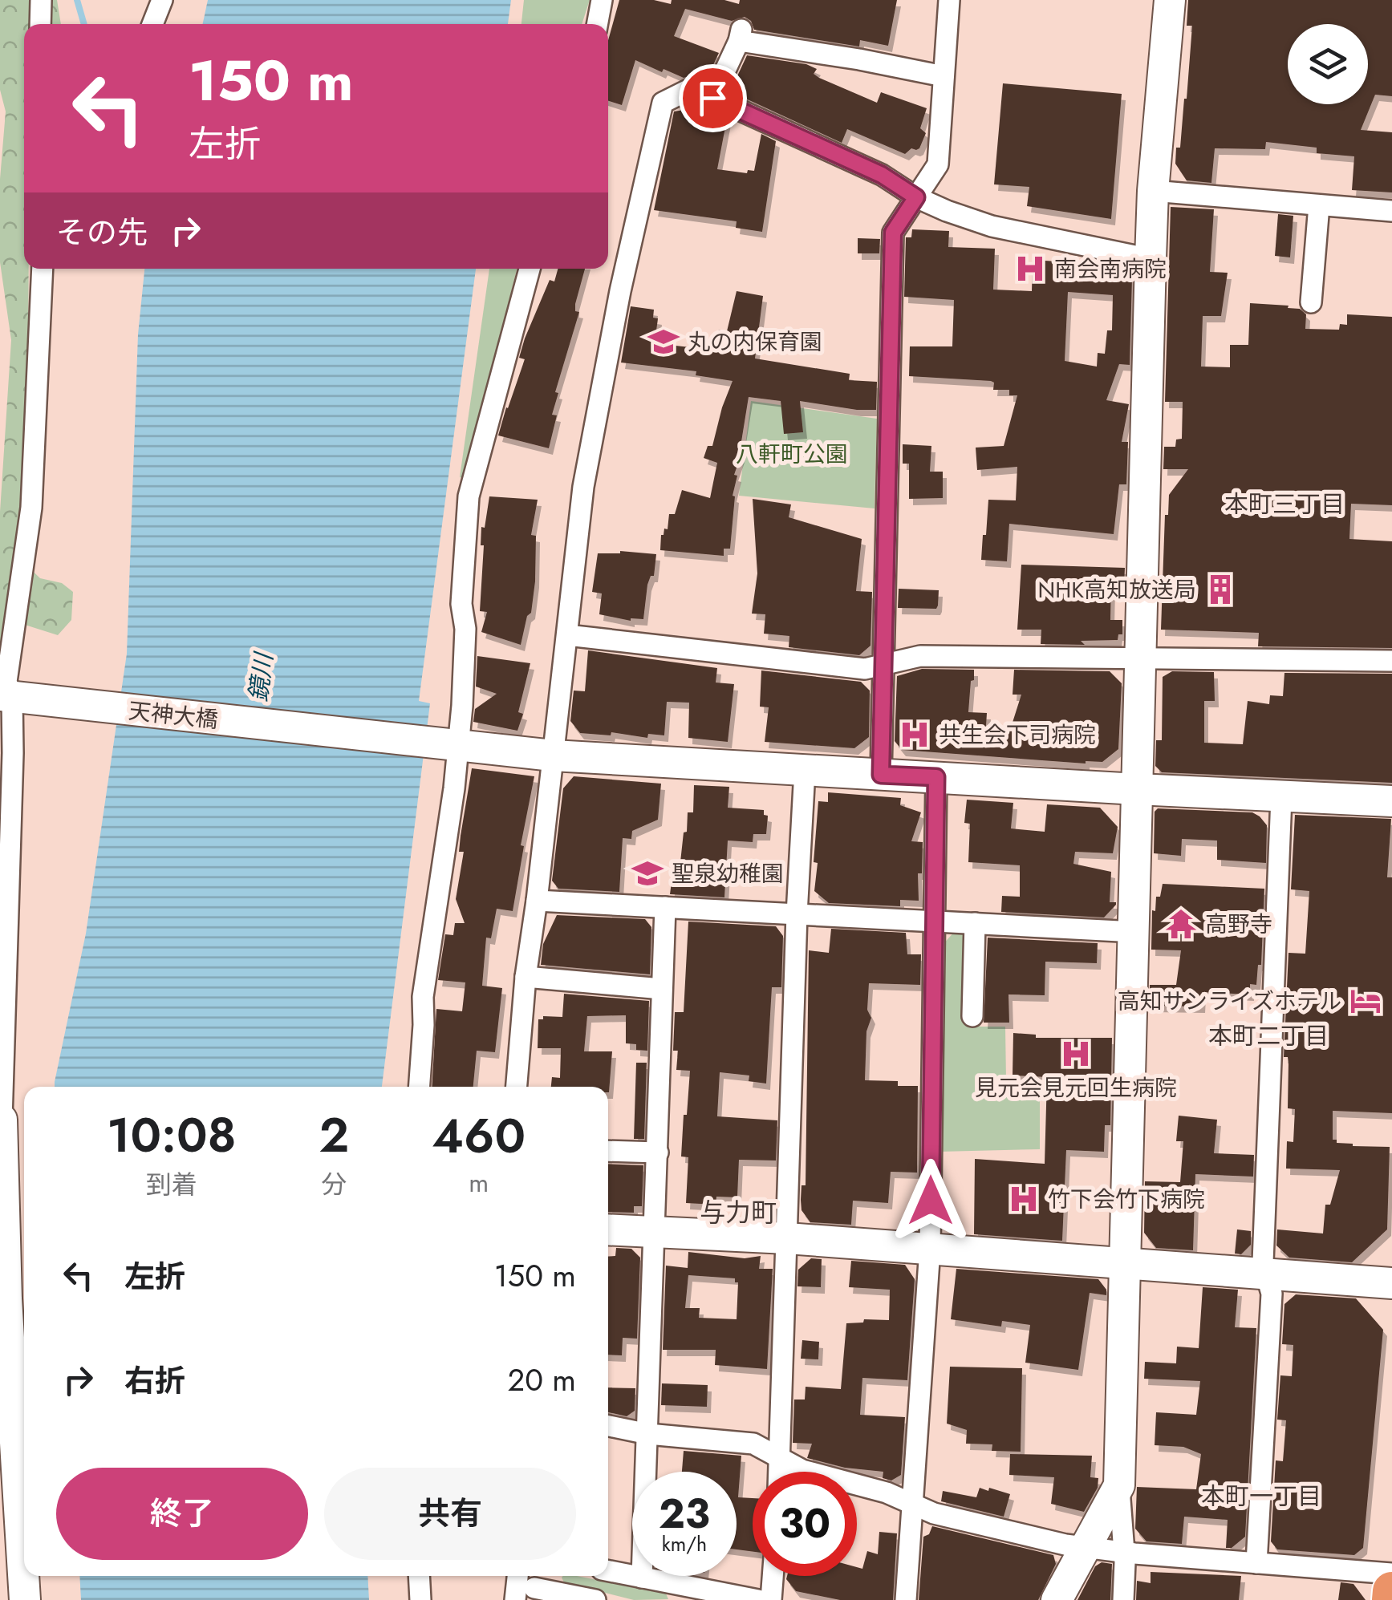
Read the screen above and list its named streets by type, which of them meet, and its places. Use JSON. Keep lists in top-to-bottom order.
{
  "streets": {
    "street": ["天神大橋"]
  },
  "districts": [
    "本町三丁目",
    "本町二丁目",
    "与力町",
    "本町一丁目"
  ],
  "water": ["鏡川"],
  "parks": ["八軒町公園"],
  "places": {
    "hospital": [
      "南会南病院",
      "共生会下司病院",
      "見元会見元回生病院",
      "竹下会竹下病院"
    ],
    "school or university": ["丸の内保育園", "聖泉幼稚園"],
    "building": ["NHK高知放送局"],
    "temple": ["高野寺"],
    "hotel": ["高知サンライズホテル"]
  },
  "page": {
    "turn": ["150 m", "左折"],
    "then": "その先",
    "eta": [
      "10:08",
      "到着",
      "2",
      "分",
      "460",
      "m"
    ],
    "list": [
      {
        "name": "左折",
        "value": "150 m"
      },
      {
        "name": "右折",
        "value": "20 m"
      }
    ],
    "buttons": ["終了", "共有"],
    "speed": "23 km/h",
    "limit": "30"
  }
}
